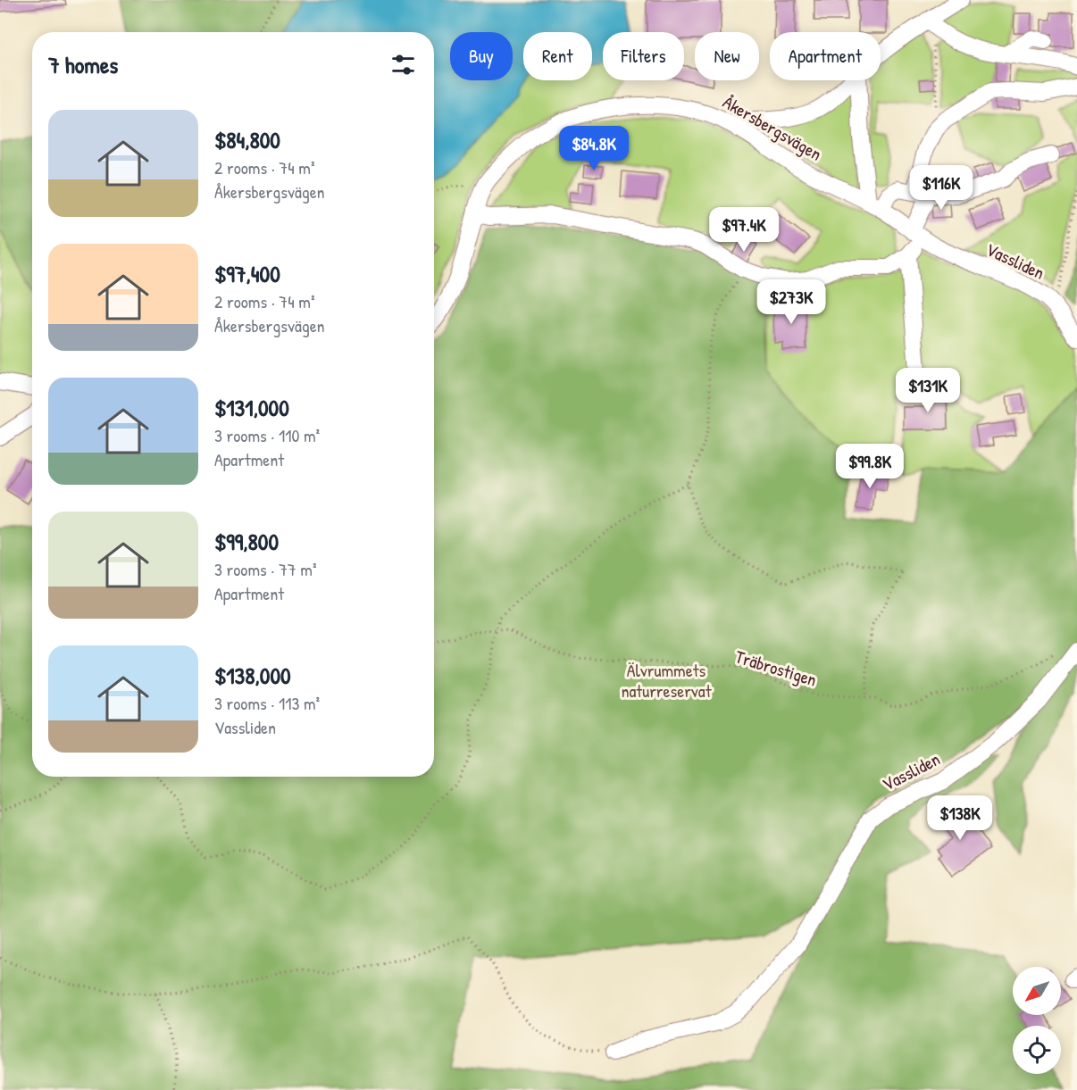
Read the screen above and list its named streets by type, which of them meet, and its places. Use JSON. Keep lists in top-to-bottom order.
{
  "streets": {
    "street": ["Åkersbergsvägen", "Vassliden"],
    "path": ["Träbrostigen"]
  },
  "crossings": [
    ["Åkersbergsvägen", "Vassliden"]
  ],
  "parks": ["Älvrummets naturreservat"],
  "north": "bottom left",
  "page": {
    "chip": [
      "Buy",
      "Rent",
      "Filters",
      "New",
      "Apartment"
    ],
    "heading": "7 homes",
    "list": [
      {
        "name": "$84,800",
        "note": "2 rooms · 74 m² · Åkersbergsvägen"
      },
      {
        "name": "$97,400",
        "note": "2 rooms · 74 m² · Åkersbergsvägen"
      },
      {
        "name": "$131,000",
        "note": "3 rooms · 110 m² · Apartment"
      },
      {
        "name": "$99,800",
        "note": "3 rooms · 77 m² · Apartment"
      },
      {
        "name": "$138,000",
        "note": "3 rooms · 113 m² · Vassliden"
      }
    ],
    "price": [
      "$84.8K",
      "$116K",
      "$97.4K",
      "$273K",
      "$131K",
      "$99.8K",
      "$138K"
    ]
  }
}
